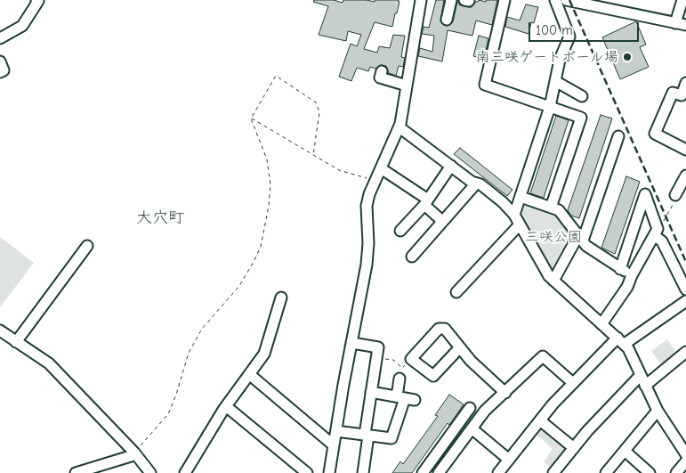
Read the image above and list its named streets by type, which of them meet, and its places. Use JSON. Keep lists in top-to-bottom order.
{
  "districts": ["大穴町"],
  "parks": ["三咲公園"],
  "places": ["南三咲ゲートボール場"],
  "scale_bar": "100 m"
}
